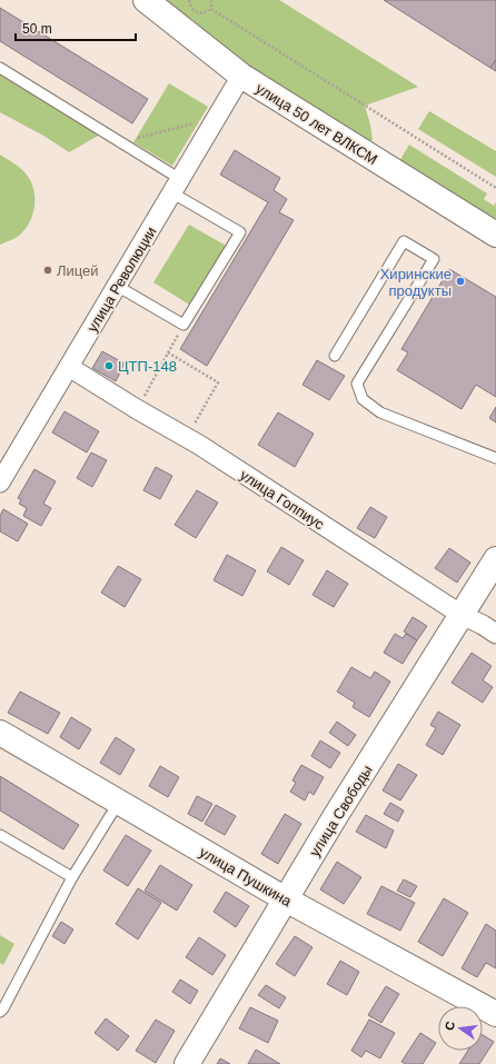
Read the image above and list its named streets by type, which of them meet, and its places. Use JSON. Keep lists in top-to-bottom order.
{
  "streets": {
    "street": [
      "улица 50 лет ВЛКСМ",
      "улица Революции",
      "улица Гоппиус",
      "улица Свободы",
      "улица Пушкина"
    ]
  },
  "crossings": [
    ["улица 50 лет ВЛКСМ", "улица Революции"],
    ["улица Революции", "улица Гоппиус"],
    ["улица Гоппиус", "улица Свободы"],
    ["улица Свободы", "улица Пушкина"]
  ],
  "places": ["Лицей", "Хиринские продукты", "ЦТП-148"],
  "scale_bar": "50 m",
  "north": "left"
}
